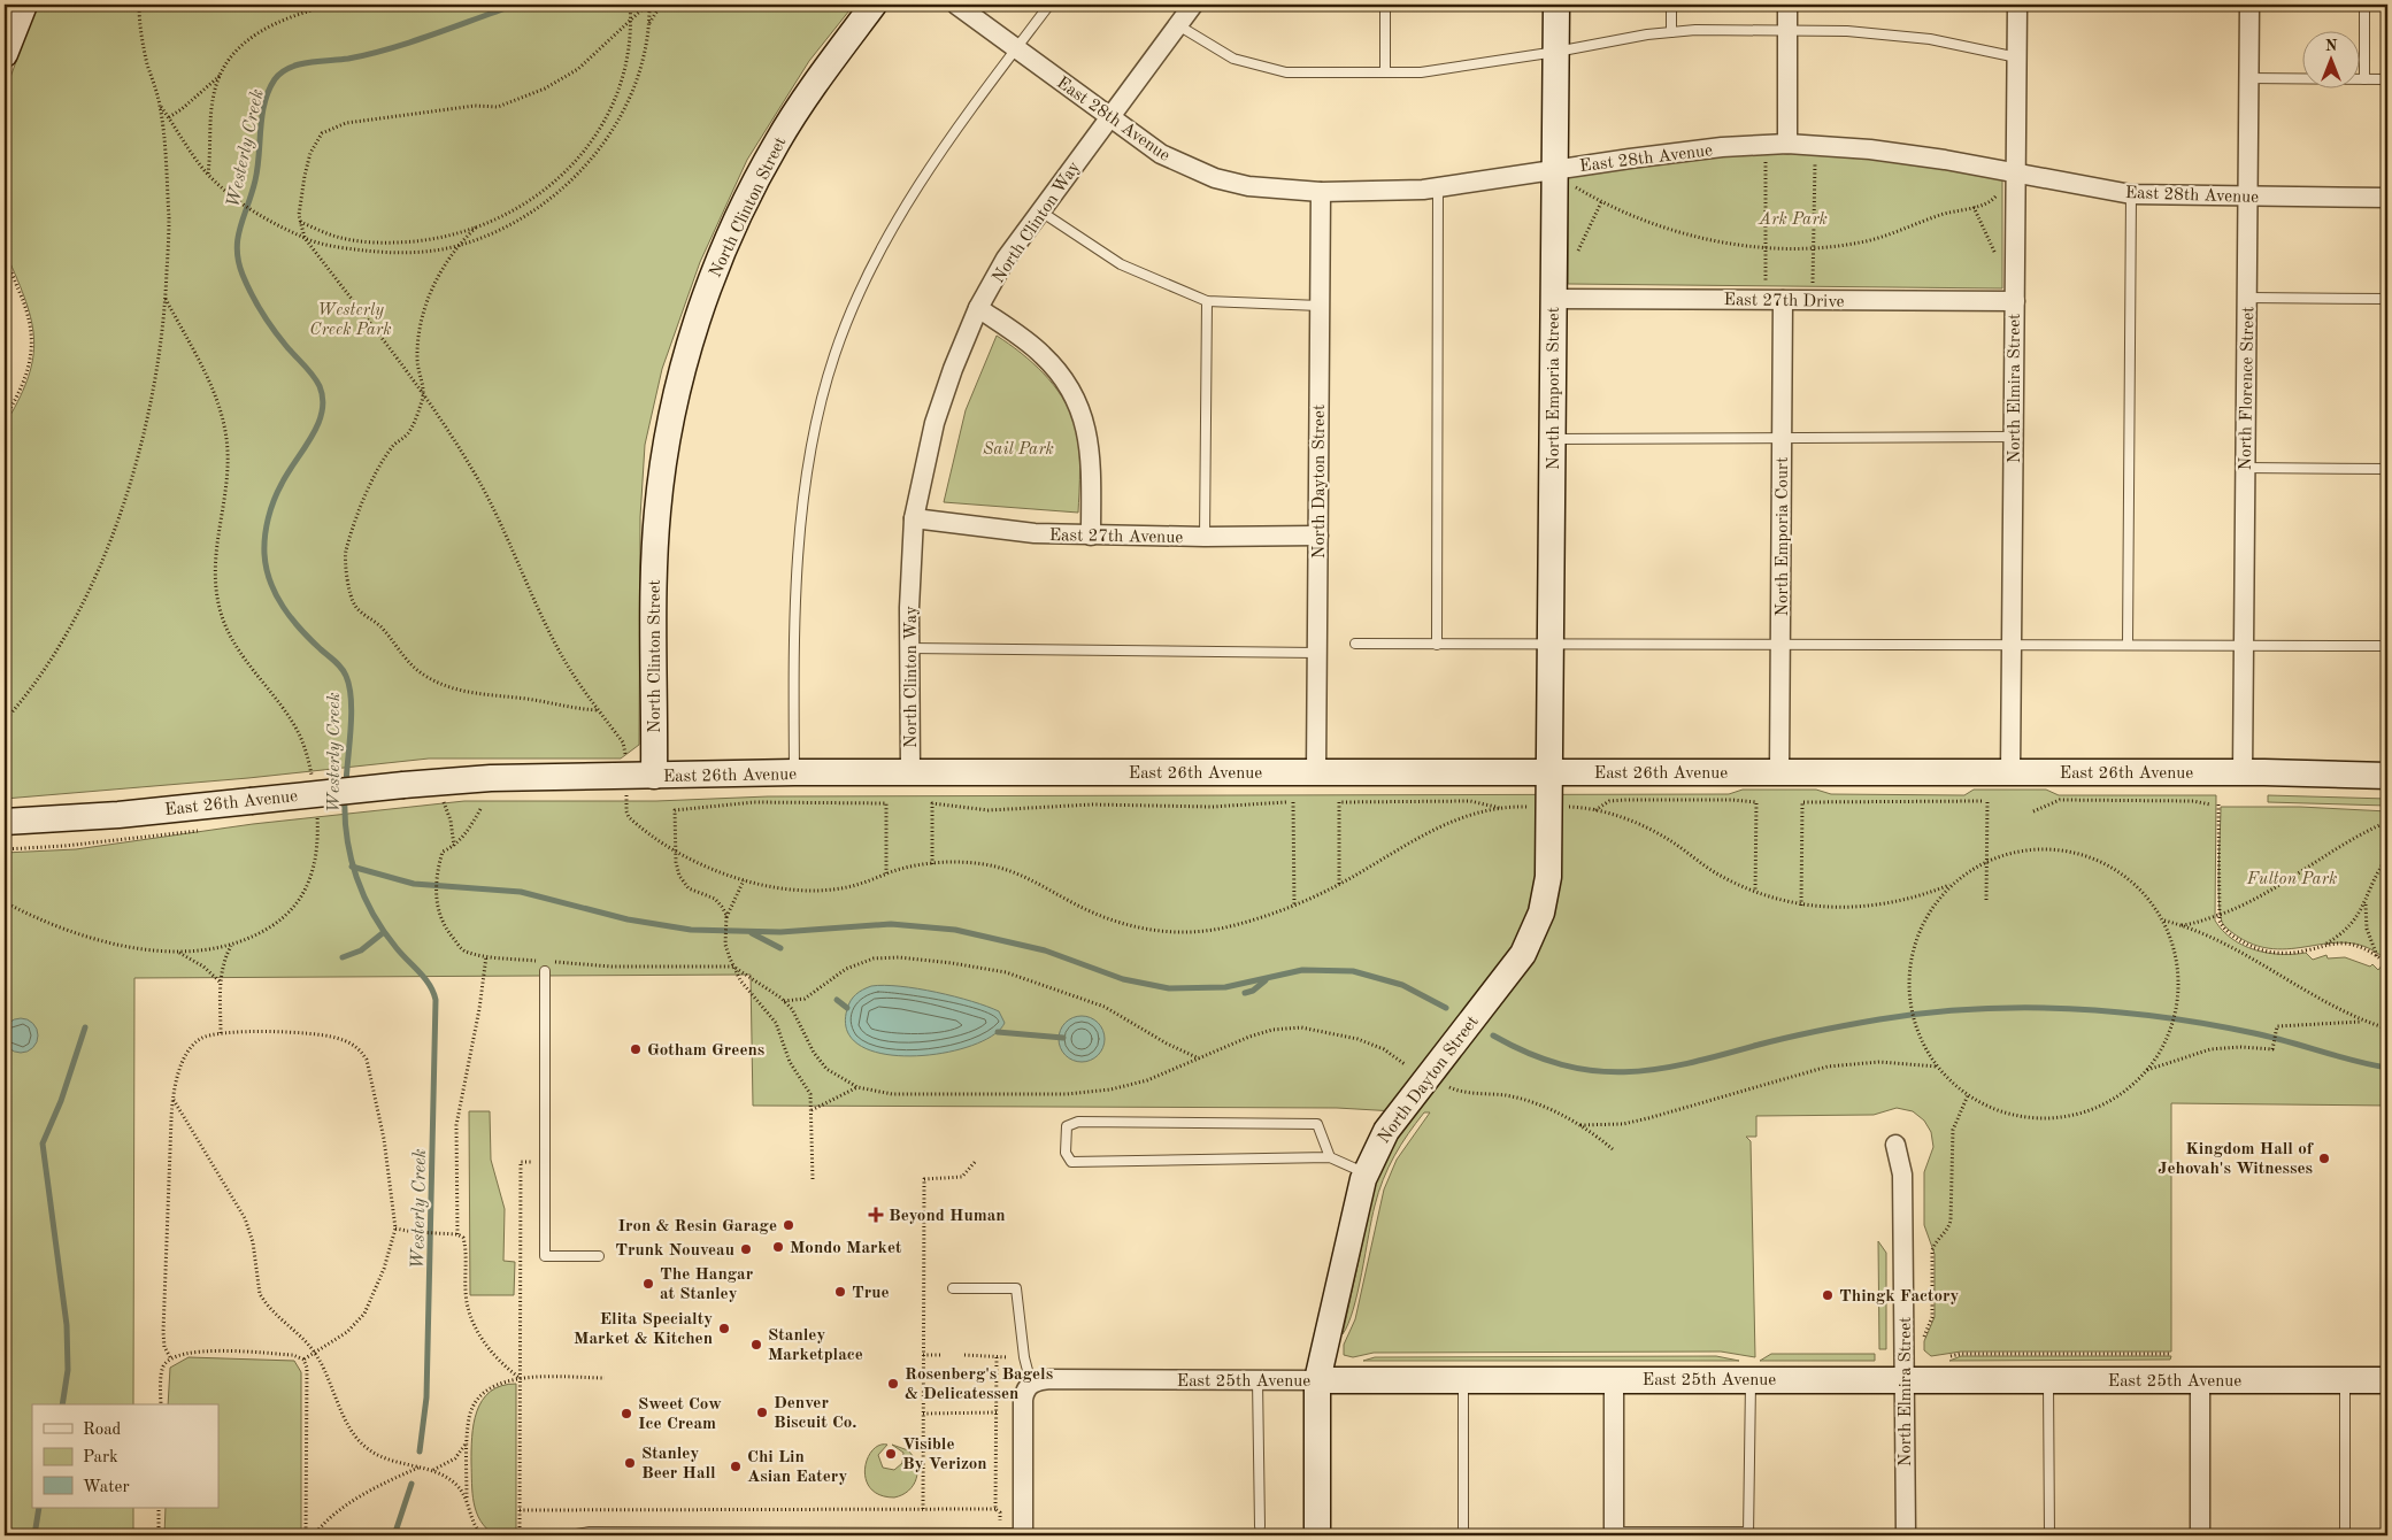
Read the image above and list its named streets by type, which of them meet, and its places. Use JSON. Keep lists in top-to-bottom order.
{
  "streets": {
    "street": [
      "East 28th Avenue",
      "North Clinton Street",
      "North Clinton Way",
      "East 27th Drive",
      "North Emporia Street",
      "North Elmira Street",
      "North Florence Street",
      "North Dayton Street",
      "East 27th Avenue",
      "North Emporia Court",
      "East 26th Avenue",
      "East 25th Avenue"
    ]
  },
  "crossings": [
    ["East 28th Avenue", "North Clinton Way"],
    ["East 28th Avenue", "North Emporia Street"],
    ["East 28th Avenue", "North Elmira Street"],
    ["East 28th Avenue", "North Florence Street"],
    ["East 28th Avenue", "North Dayton Street"],
    ["North Clinton Street", "East 26th Avenue"],
    ["North Clinton Way", "East 27th Avenue"],
    ["North Clinton Way", "East 26th Avenue"],
    ["East 27th Drive", "North Emporia Street"],
    ["East 27th Drive", "North Elmira Street"],
    ["East 27th Drive", "North Emporia Court"],
    ["North Emporia Street", "North Dayton Street"],
    ["North Emporia Street", "East 26th Avenue"],
    ["North Elmira Street", "East 26th Avenue"],
    ["North Elmira Street", "East 25th Avenue"],
    ["North Florence Street", "East 26th Avenue"],
    ["North Dayton Street", "East 27th Avenue"],
    ["North Dayton Street", "East 26th Avenue"],
    ["North Dayton Street", "East 25th Avenue"],
    ["North Emporia Court", "East 26th Avenue"]
  ],
  "water": ["Westerly Creek"],
  "parks": [
    "Ark Park",
    "Westerly Creek Park",
    "Sail Park",
    "Fulton Park"
  ],
  "places": {
    "other": [
      "Gotham Greens",
      "Kingdom Hall of Jehovah's Witnesses",
      "Iron & Resin Garage",
      "Mondo Market",
      "Trunk Nouveau",
      "The Hangar at Stanley",
      "True",
      "Thingk Factory",
      "Elita Specialty Market & Kitchen",
      "Stanley Marketplace",
      "Rosenberg's Bagels & Delicatessen",
      "Denver Biscuit Co.",
      "Sweet Cow Ice Cream",
      "Visible By Verizon",
      "Stanley Beer Hall",
      "Chi Lin Asian Eatery"
    ],
    "health": ["Beyond Human"]
  },
  "legend": ["Road", "Park", "Water"],
  "north": "top"
}
